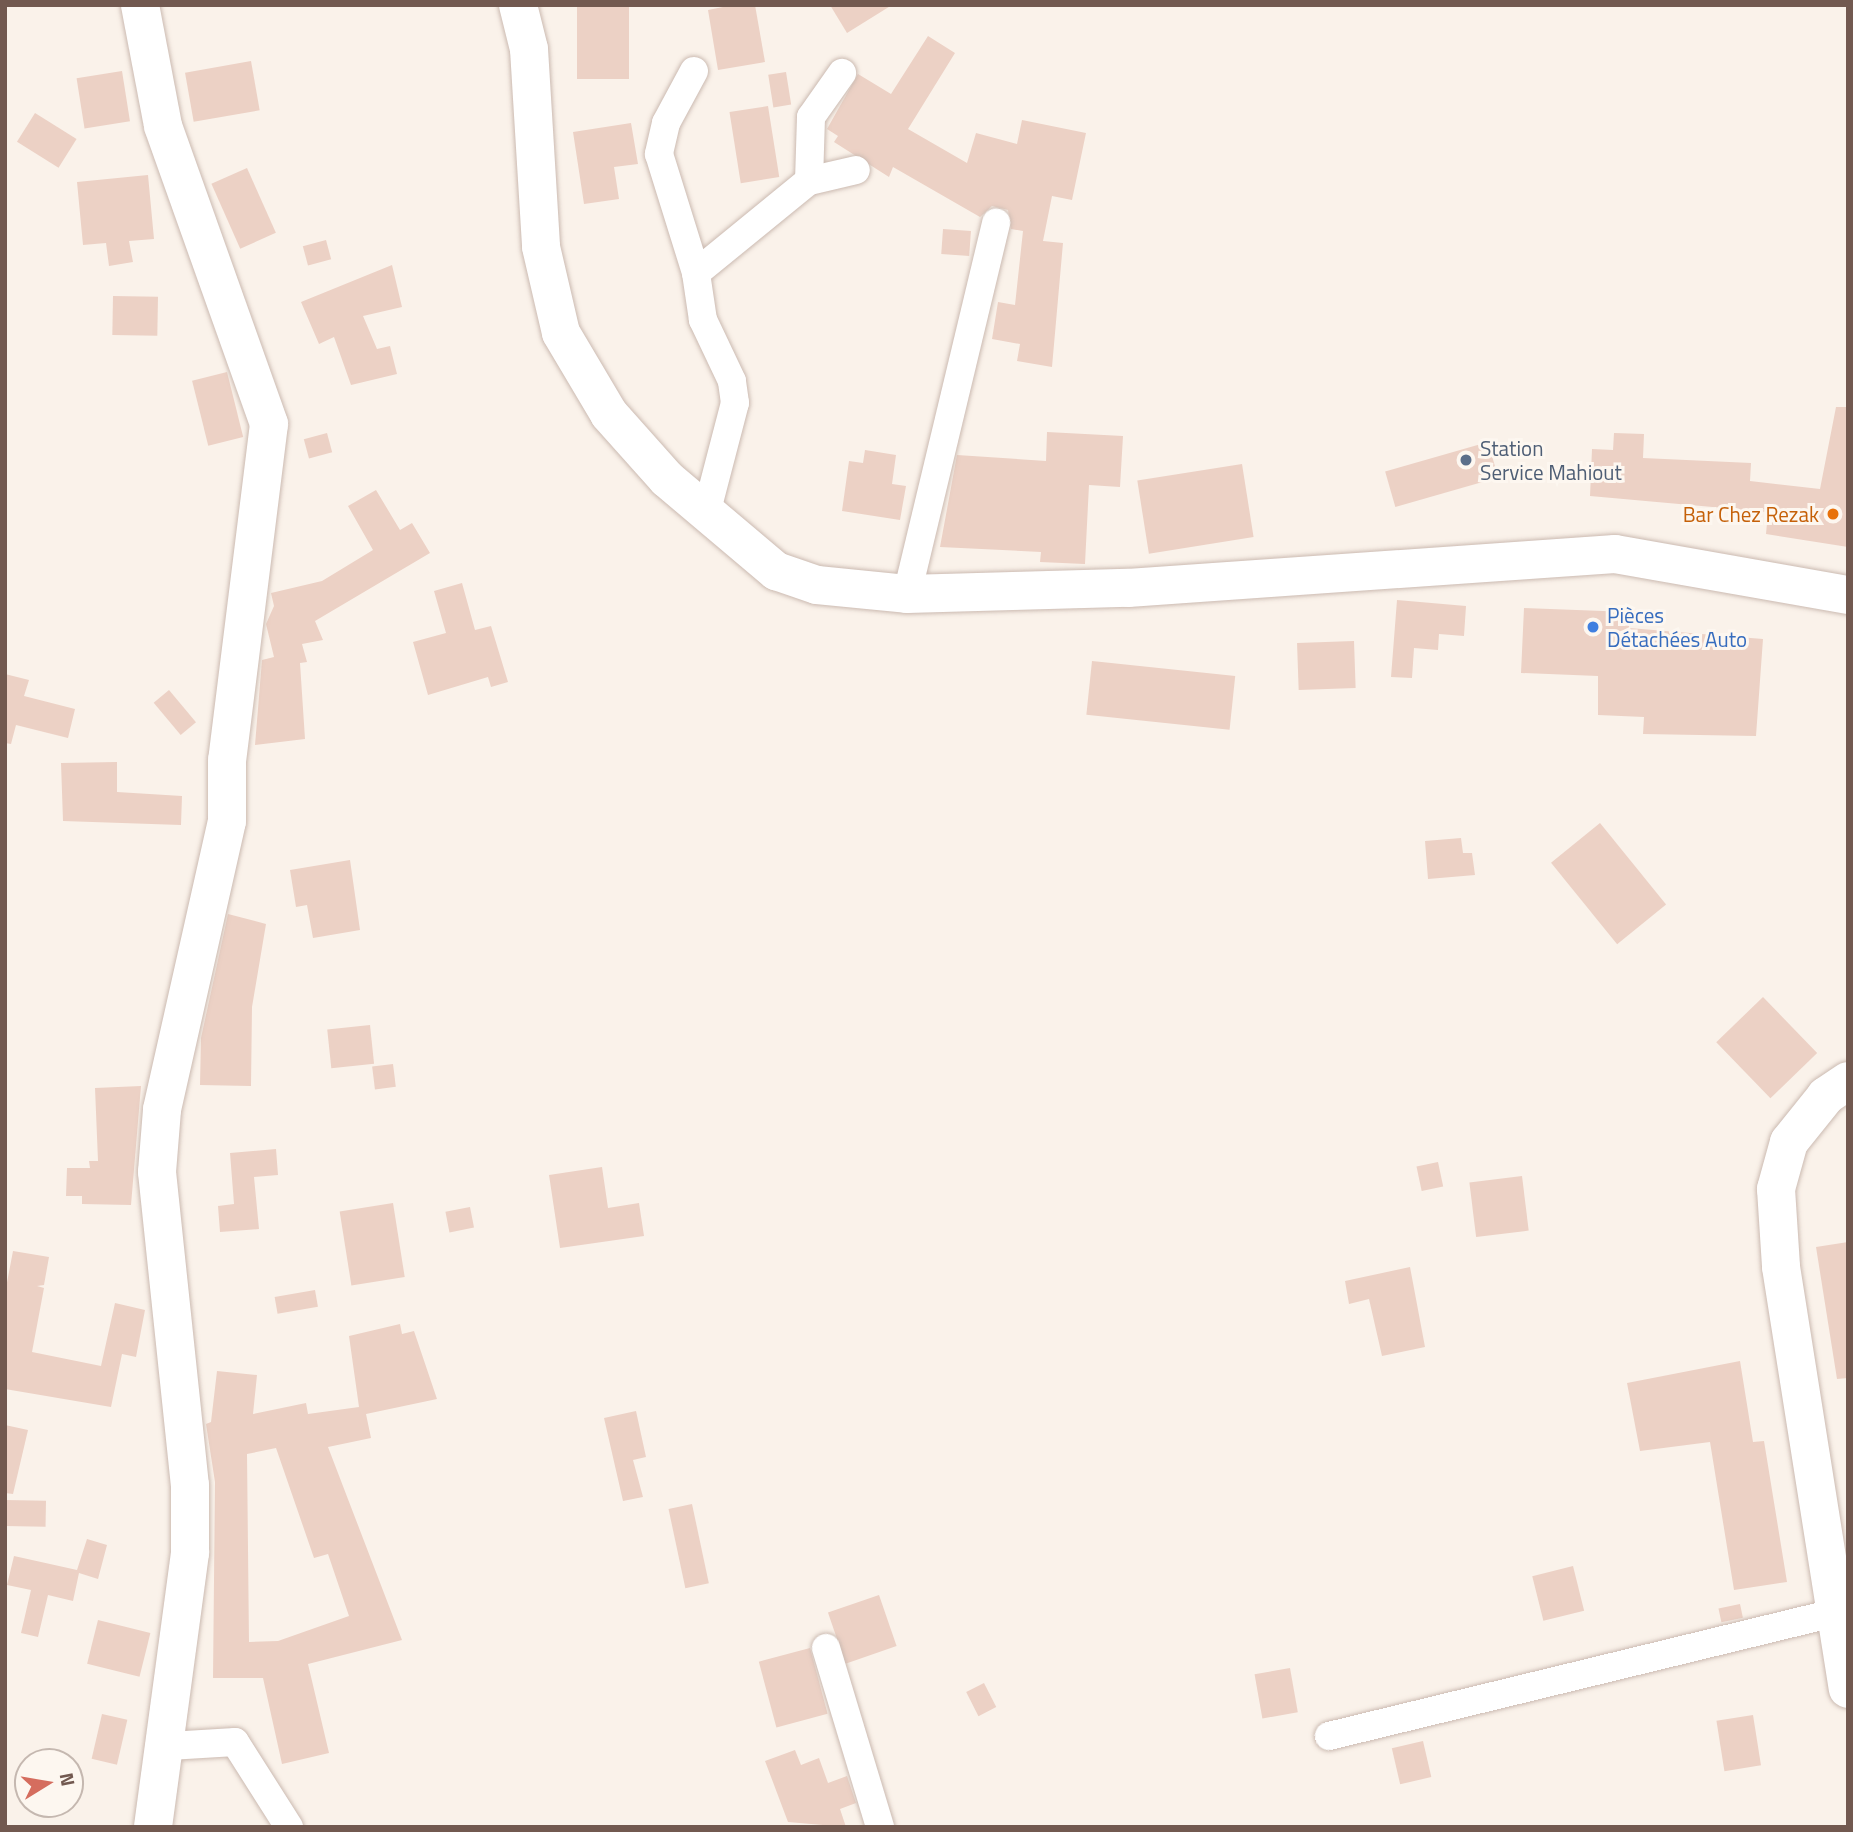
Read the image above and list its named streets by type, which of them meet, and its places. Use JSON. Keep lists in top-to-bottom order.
{
  "places": ["Station Service Mahiout", "Bar Chez Rezak", "Pièces Détachées Auto"],
  "north": "right"
}
